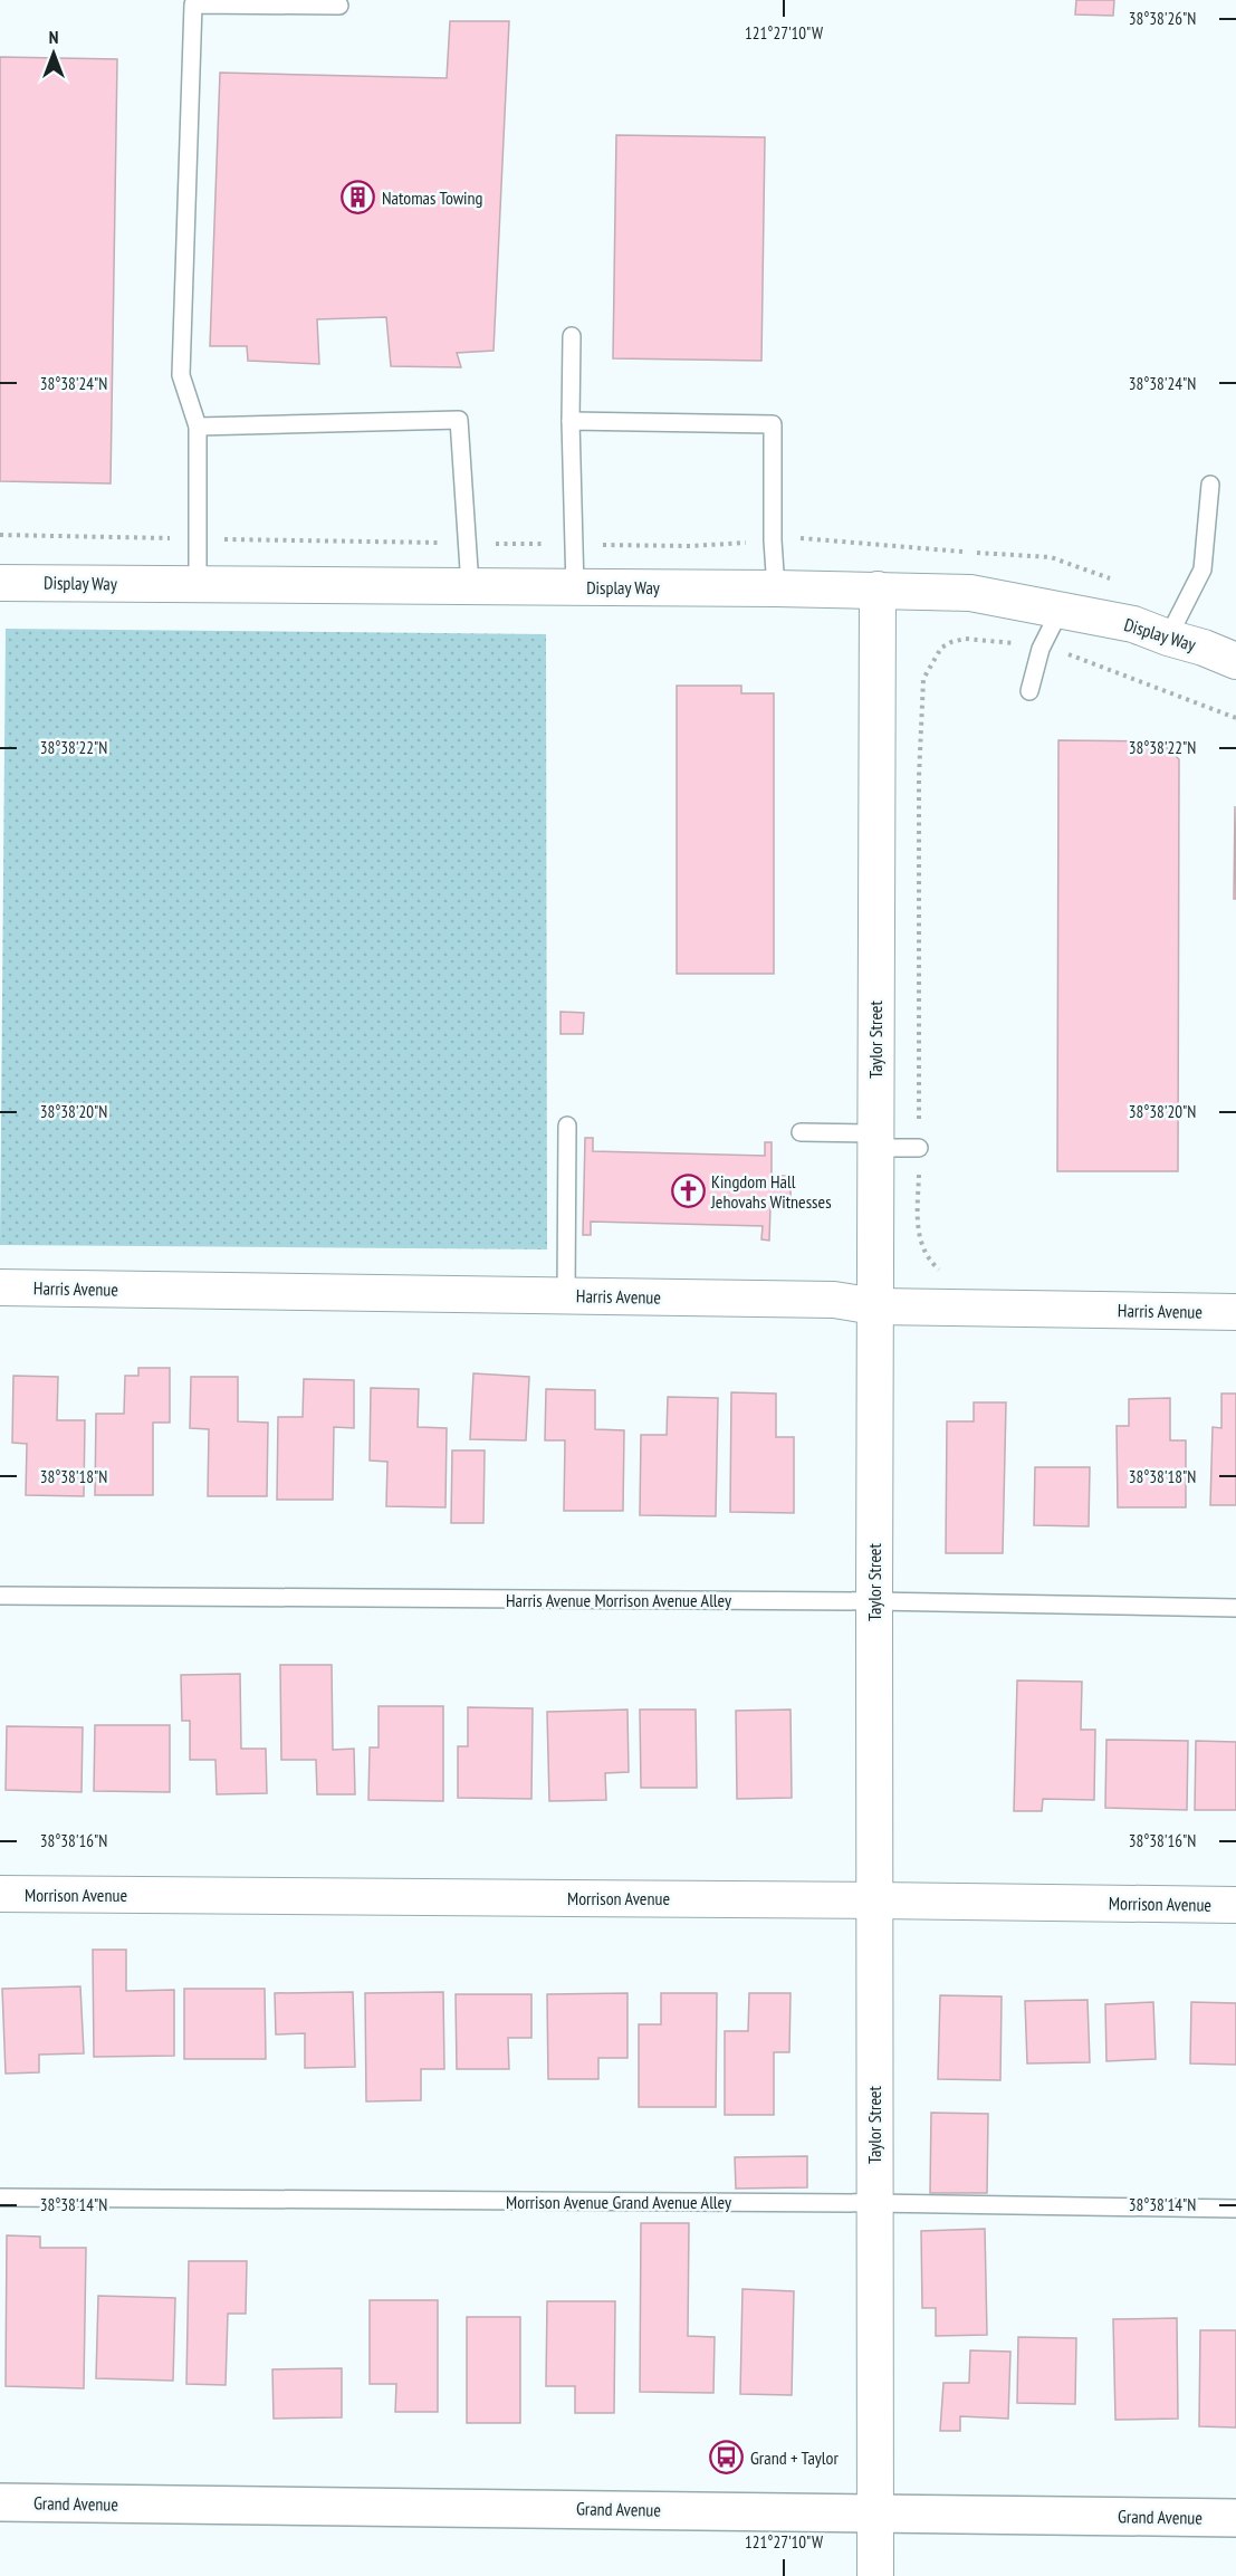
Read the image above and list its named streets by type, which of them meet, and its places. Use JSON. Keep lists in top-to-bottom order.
{
  "streets": {
    "street": [
      "Display Way",
      "Taylor Street",
      "Harris Avenue",
      "Morrison Avenue",
      "Grand Avenue"
    ],
    "lane": ["Harris Avenue Morrison Avenue Alley", "Morrison Avenue Grand Avenue Alley"]
  },
  "crossings": [
    ["Display Way", "Taylor Street"],
    ["Taylor Street", "Harris Avenue"],
    ["Taylor Street", "Harris Avenue Morrison Avenue Alley"],
    ["Taylor Street", "Morrison Avenue"],
    ["Taylor Street", "Morrison Avenue Grand Avenue Alley"],
    ["Taylor Street", "Grand Avenue"]
  ],
  "places": {
    "building": ["Natomas Towing"],
    "church": ["Kingdom Hall Jehovahs Witnesses"],
    "bus stop": ["Grand + Taylor"]
  },
  "north": "top",
  "coordinates": [
    "38°38'26\"N",
    "121°27'10\"W",
    "38°38'24\"N",
    "38°38'22\"N",
    "38°38'20\"N",
    "38°38'18\"N",
    "38°38'16\"N",
    "38°38'14\"N"
  ]
}
